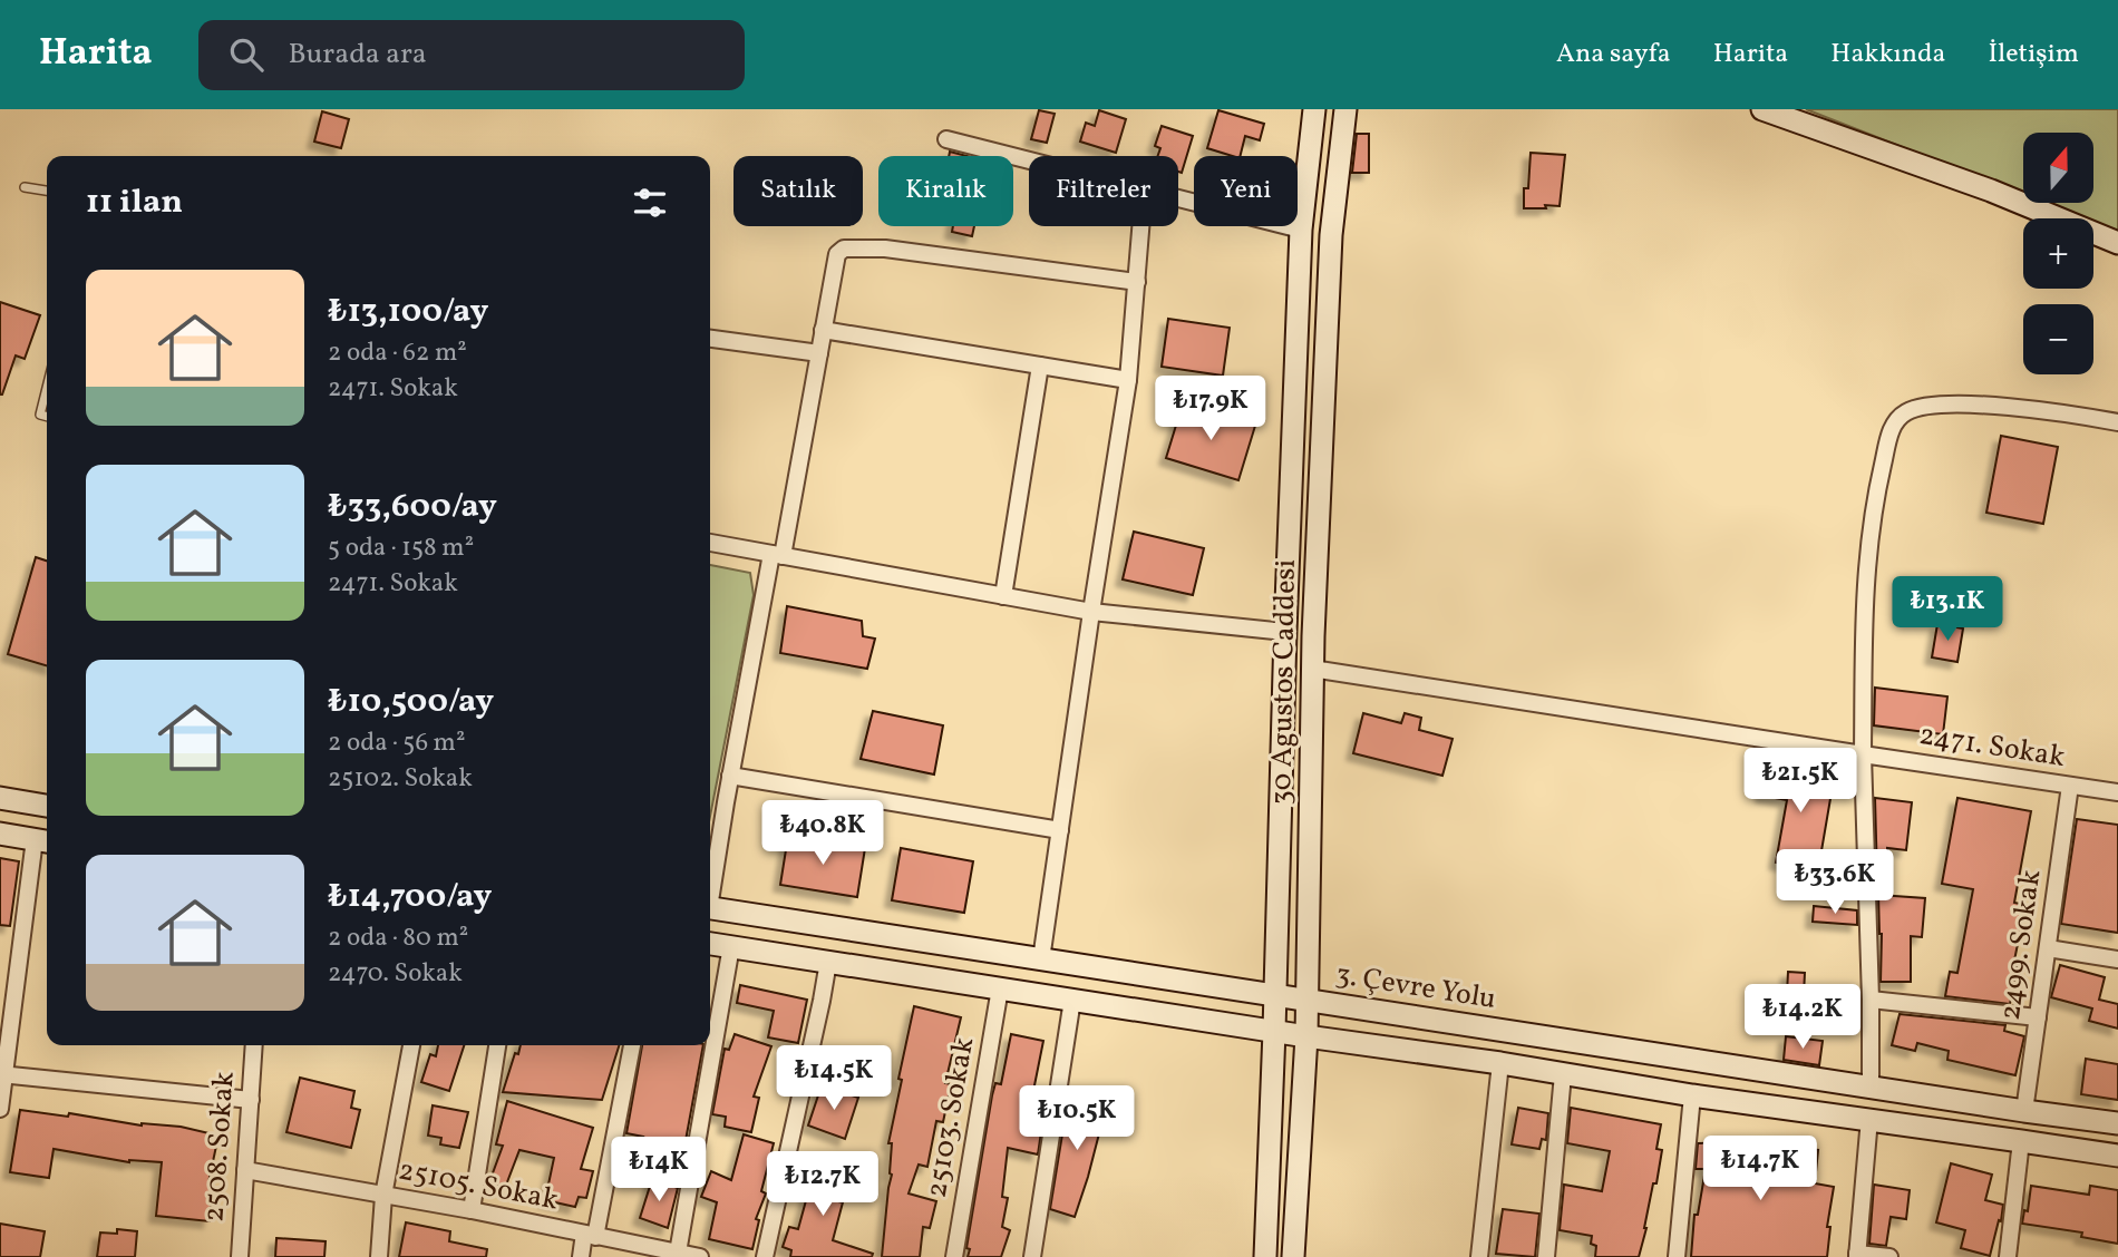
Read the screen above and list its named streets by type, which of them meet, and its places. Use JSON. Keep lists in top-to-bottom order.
{
  "streets": {
    "main road": ["30 Agustos Caddesi", "3. Çevre Yolu"],
    "street": [
      "2471. Sokak",
      "2499. Sokak",
      "25103. Sokak",
      "2508. Sokak",
      "25105. Sokak"
    ]
  },
  "crossings": [
    ["30 Agustos Caddesi", "2471. Sokak"],
    ["30 Agustos Caddesi", "3. Çevre Yolu"],
    ["2471. Sokak", "2499. Sokak"],
    ["2499. Sokak", "3. Çevre Yolu"],
    ["2508. Sokak", "25105. Sokak"]
  ],
  "north": "top",
  "page": {
    "header": "Harita",
    "search": "Burada ara",
    "nav": [
      "Ana sayfa",
      "Harita",
      "Hakkında",
      "İletişim"
    ],
    "map_buttons": ["+", "−"],
    "chip": [
      "Satılık",
      "Kiralık",
      "Filtreler",
      "Yeni"
    ],
    "heading": "11 ilan",
    "list": [
      {
        "name": "₺13,100/ay",
        "note": "2 oda · 62 m² · 2471. Sokak"
      },
      {
        "name": "₺33,600/ay",
        "note": "5 oda · 158 m² · 2471. Sokak"
      },
      {
        "name": "₺10,500/ay",
        "note": "2 oda · 56 m² · 25102. Sokak"
      },
      {
        "name": "₺14,700/ay",
        "note": "2 oda · 80 m² · 2470. Sokak"
      }
    ],
    "price": [
      "₺17.9K",
      "₺13.1K",
      "₺21.5K",
      "₺40.8K",
      "₺33.6K",
      "₺14.2K",
      "₺14.5K",
      "₺10.5K",
      "₺14.7K",
      "₺14K",
      "₺12.7K"
    ]
  }
}
